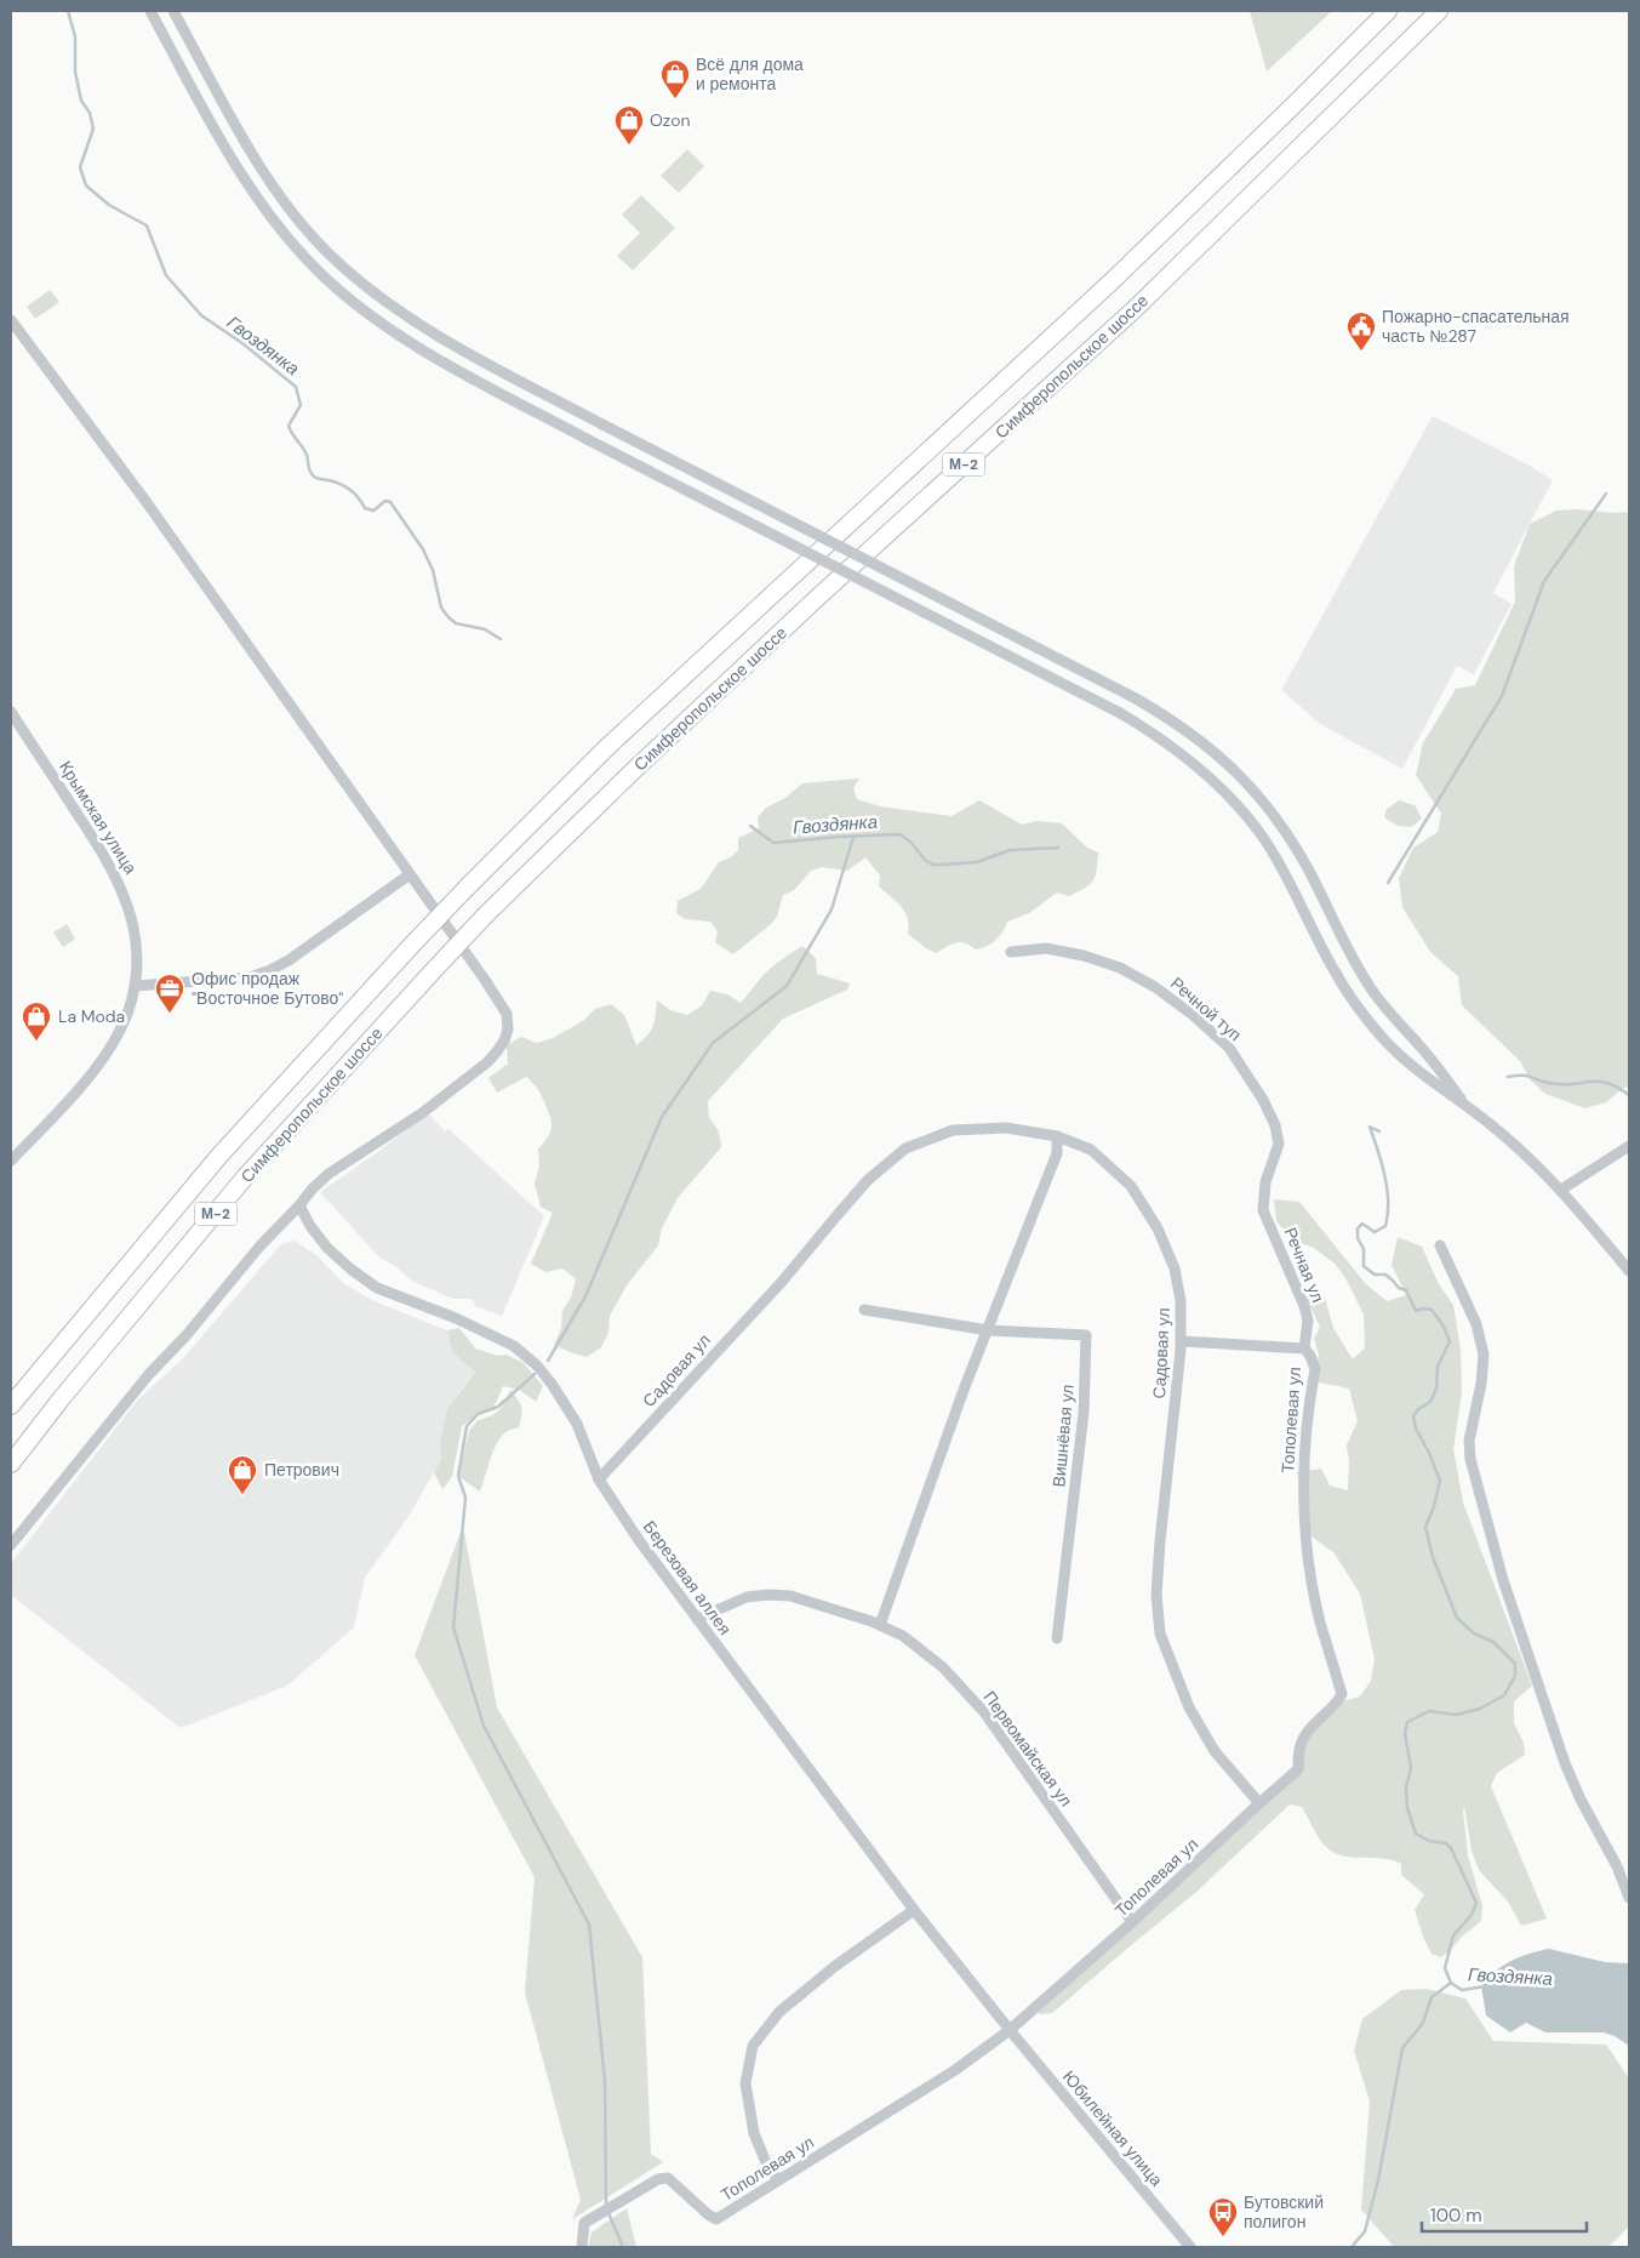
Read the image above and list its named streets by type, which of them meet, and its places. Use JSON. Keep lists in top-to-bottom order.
{
  "streets": {
    "highway": ["Симферопольское шоссе", "М-2"],
    "street": [
      "Крымская улица",
      "Речной туп",
      "Речная ул",
      "Садовая ул",
      "Тополевая ул",
      "Вишнёвая ул",
      "Березовая аллея",
      "Первомайская ул",
      "Юбилейная улица"
    ]
  },
  "crossings": [
    ["Речной туп", "Речная ул"],
    ["Речная ул", "Тополевая ул"],
    ["Садовая ул", "Тополевая ул"],
    ["Садовая ул", "Березовая аллея"],
    ["Тополевая ул", "Березовая аллея"],
    ["Тополевая ул", "Первомайская ул"],
    ["Тополевая ул", "Юбилейная улица"],
    ["Березовая аллея", "Первомайская ул"],
    ["Березовая аллея", "Юбилейная улица"]
  ],
  "water": ["Гвоздянка"],
  "places": {
    "shop": [
      "Всё для дома и ремонта",
      "Ozon",
      "La Moda",
      "Петрович"
    ],
    "public building": ["Пожарно-спасательная часть №287"],
    "office": ["Офис продаж \"Восточное Бутово\""],
    "bus stop": ["Бутовский полигон"]
  },
  "scale_bar": "100 m"
}
